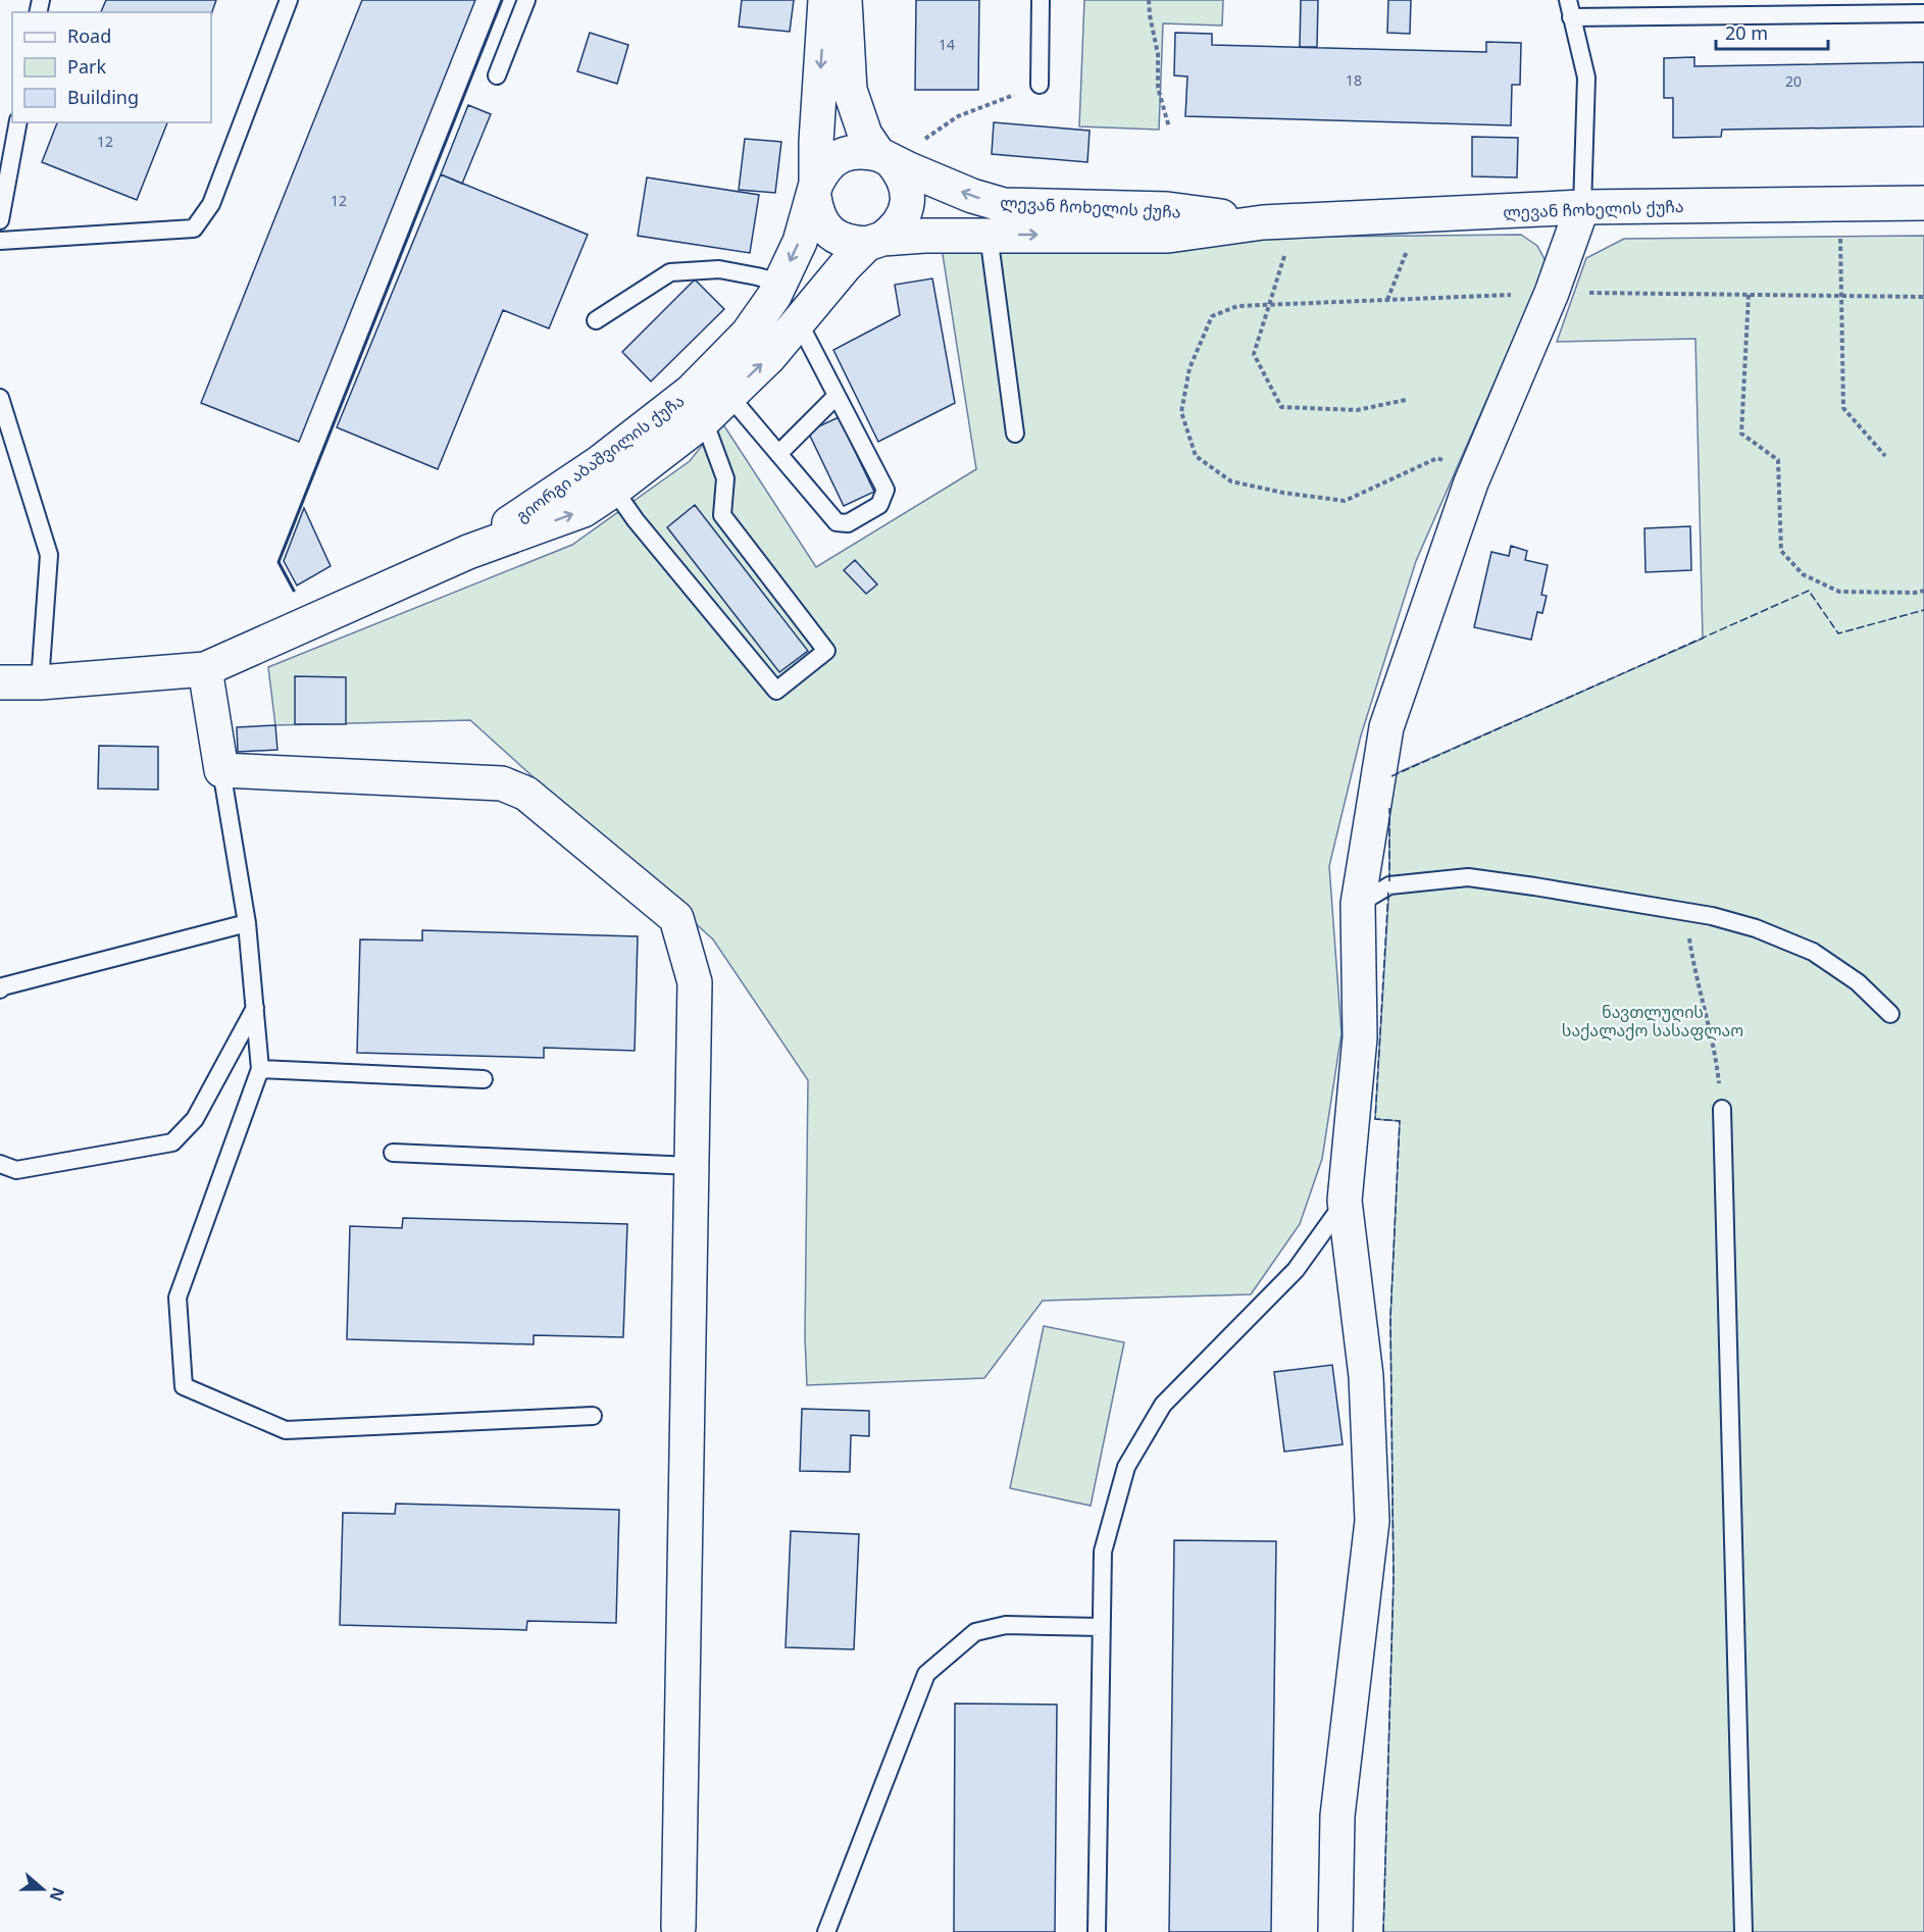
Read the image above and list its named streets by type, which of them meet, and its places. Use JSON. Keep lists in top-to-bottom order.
{
  "streets": {
    "street": ["ლევან ჩოხელის ქუჩა", "გიორგი აბაშვილის ქუჩა"]
  },
  "crossings": [
    ["ლევან ჩოხელის ქუჩა", "გიორგი აბაშვილის ქუჩა"]
  ],
  "parks": ["ნავთლუღის საქალაქო სასაფლაო"],
  "house_numbers": [
    "14",
    "18",
    "20",
    "12",
    "12"
  ],
  "legend": ["Road", "Park", "Building"],
  "scale_bar": "20 m",
  "north": "right"
}
